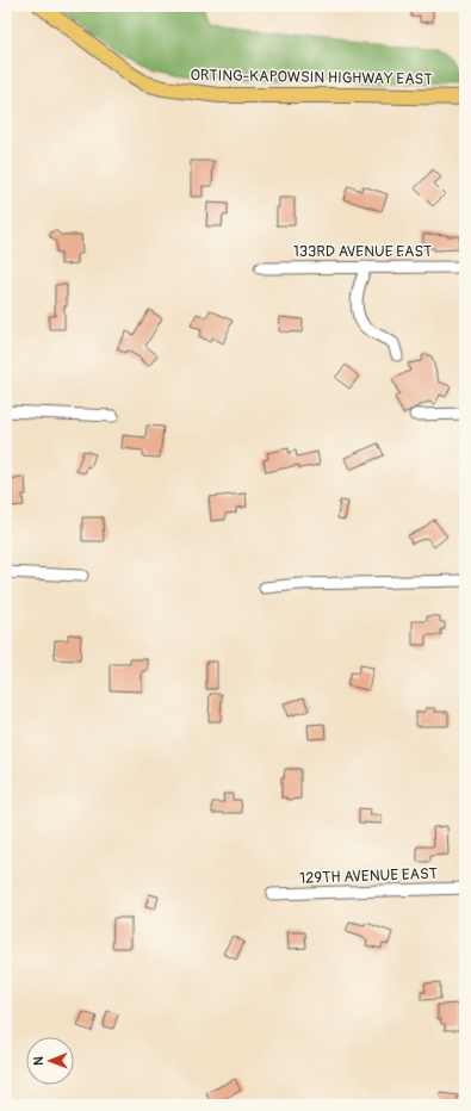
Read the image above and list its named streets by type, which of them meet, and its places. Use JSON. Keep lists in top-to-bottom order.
{
  "streets": {
    "main road": ["ORTING-KAPOWSIN HIGHWAY EAST"],
    "street": ["133RD AVENUE EAST", "129TH AVENUE EAST"]
  },
  "north": "left"
}
